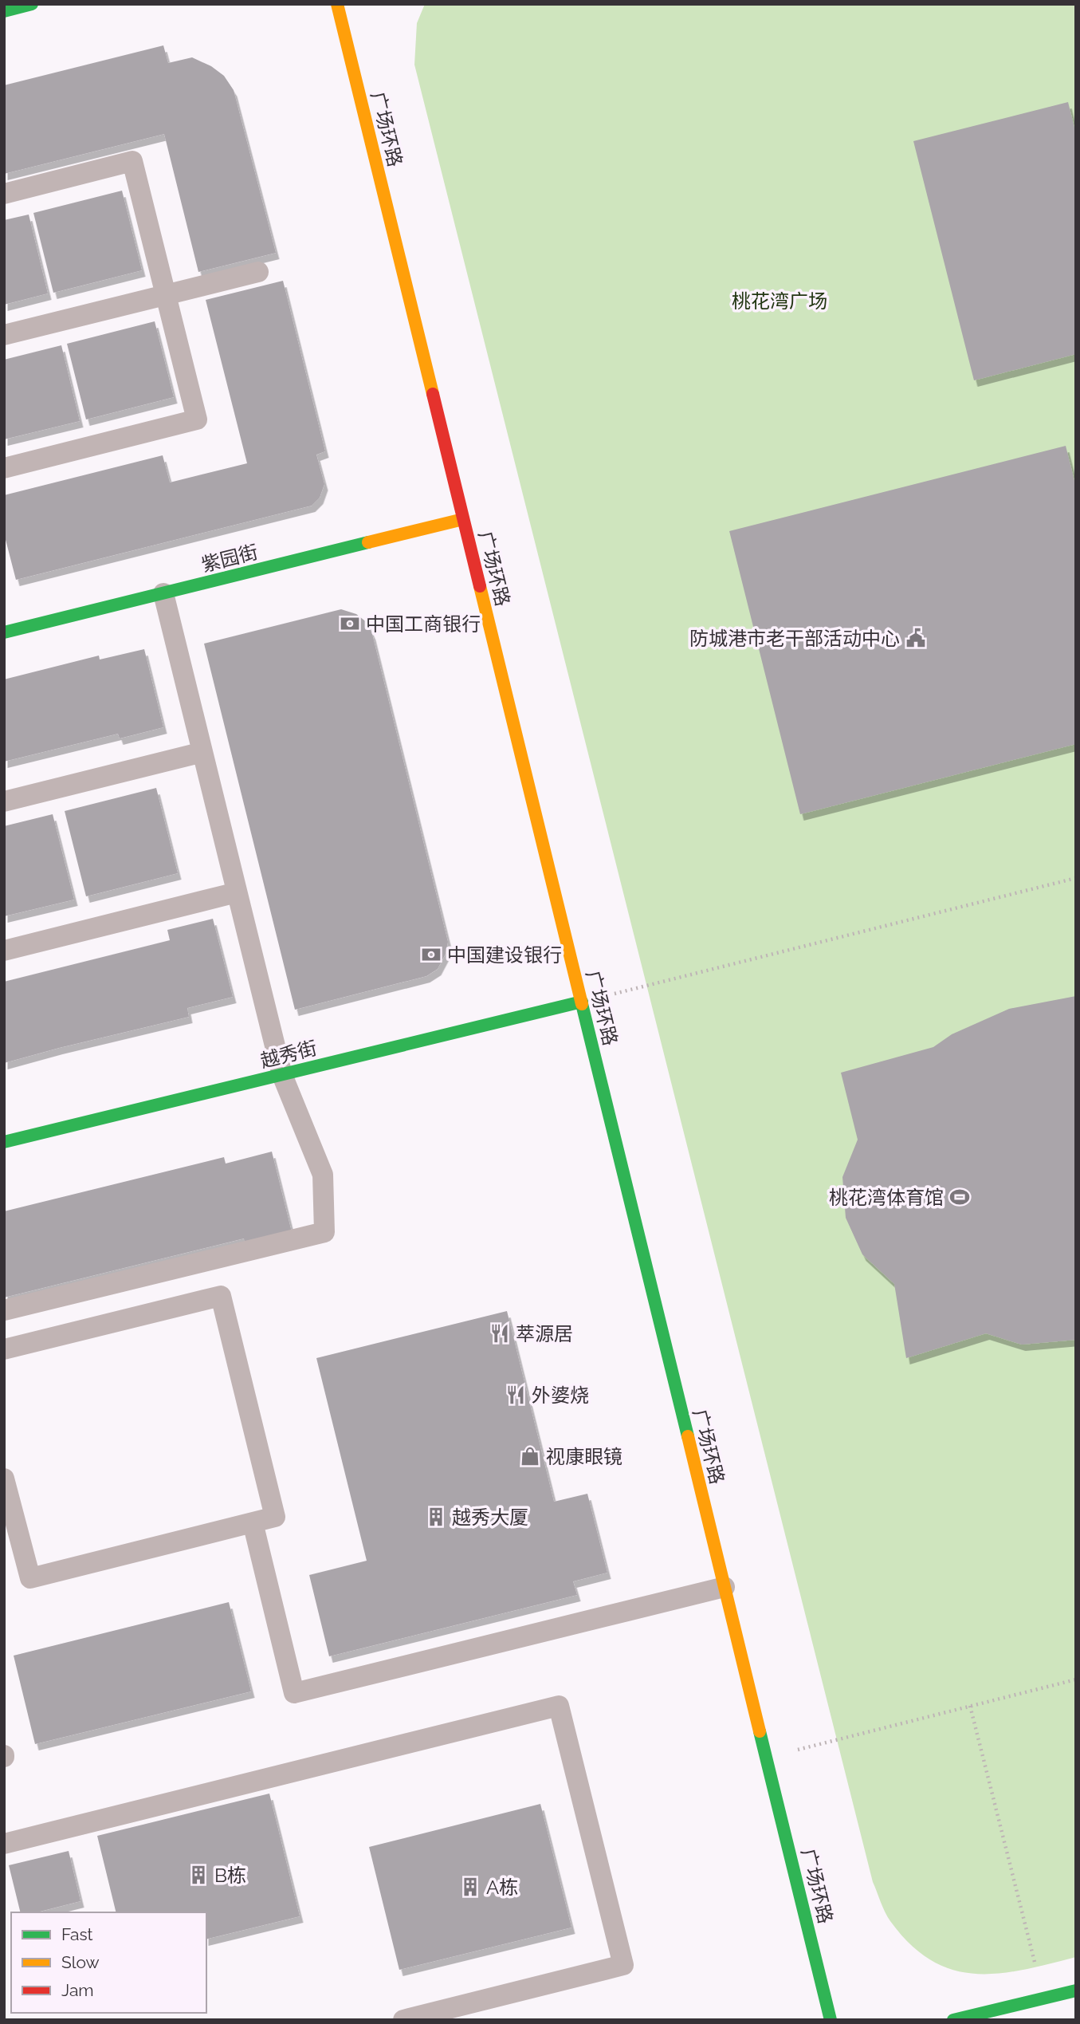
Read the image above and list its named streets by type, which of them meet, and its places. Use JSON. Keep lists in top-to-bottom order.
{
  "streets": {
    "street": ["广场环路", "紫园街", "越秀街"]
  },
  "crossings": [
    ["广场环路", "紫园街"],
    ["广场环路", "越秀街"]
  ],
  "parks": ["桃花湾广场"],
  "places": {
    "bank": ["中国工商银行", "中国建设银行"],
    "public building": ["防城港市老干部活动中心"],
    "sports": ["桃花湾体育馆"],
    "restaurant": ["萃源居", "外婆烧"],
    "shop": ["视康眼镜"],
    "building": ["越秀大厦", "B栋", "A栋"]
  },
  "legend": ["Fast", "Slow", "Jam"]
}
